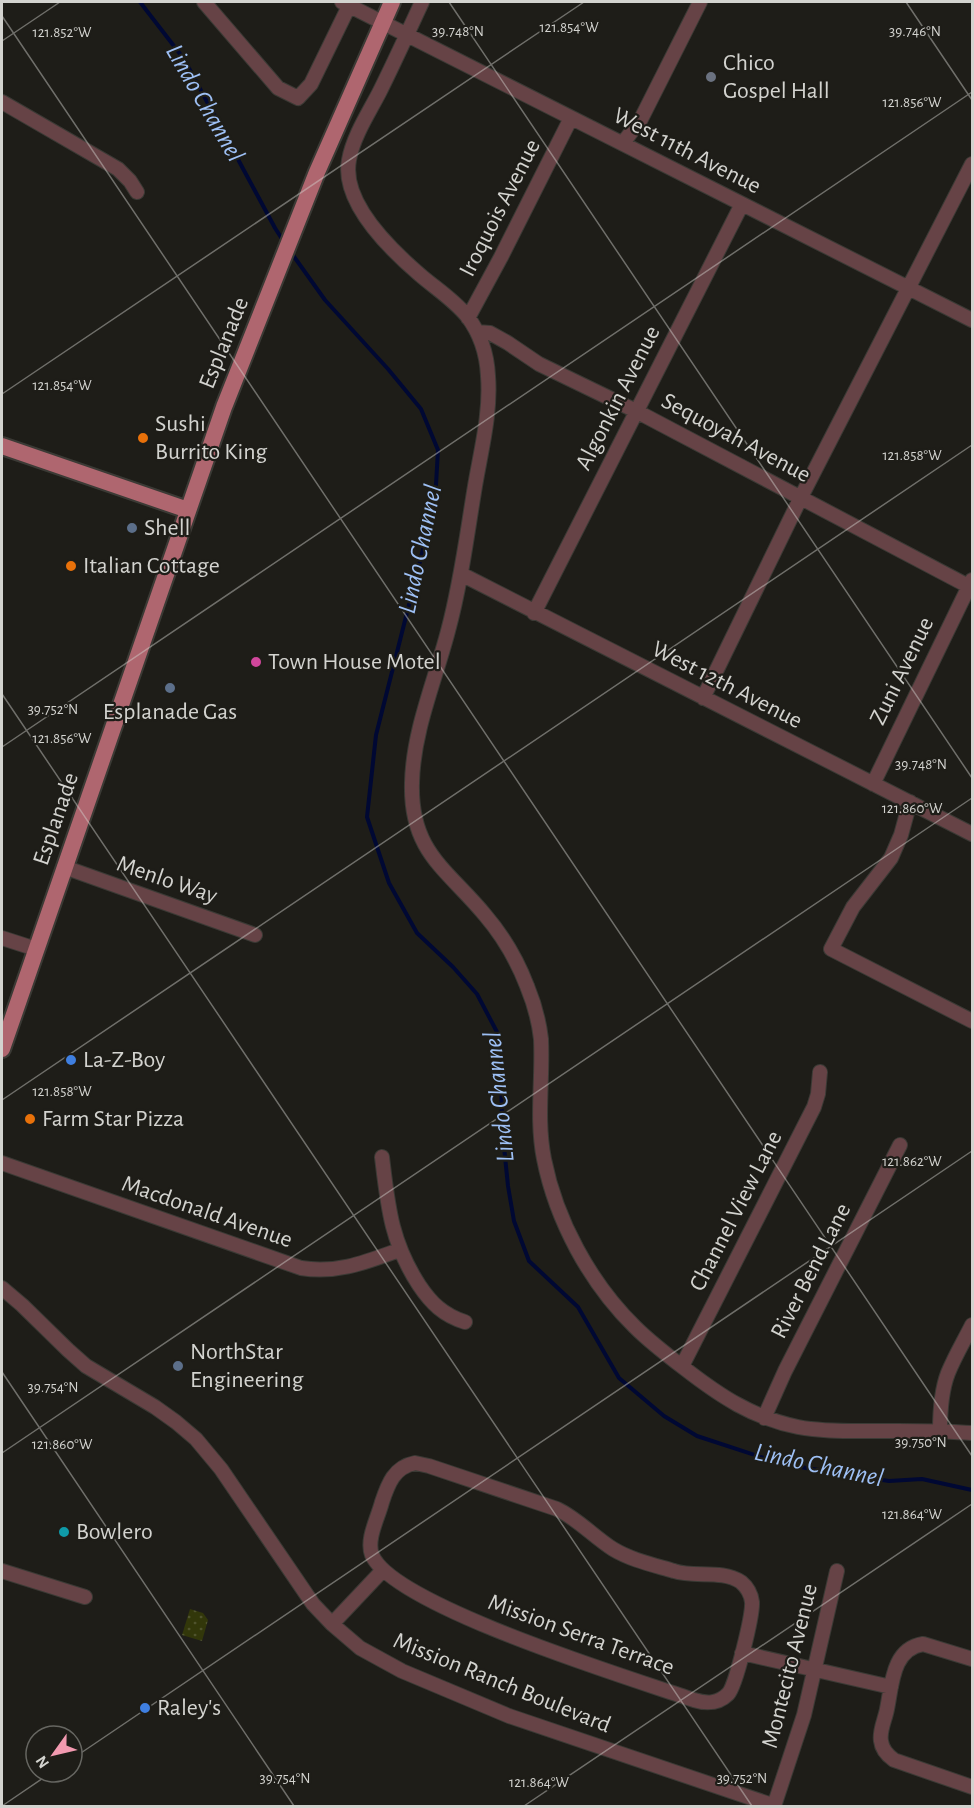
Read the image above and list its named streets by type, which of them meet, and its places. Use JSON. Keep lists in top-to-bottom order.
{
  "streets": {
    "main road": ["Esplanade"],
    "street": [
      "West 11th Avenue",
      "Iroquois Avenue",
      "Algonkin Avenue",
      "Sequoyah Avenue",
      "Zuni Avenue",
      "West 12th Avenue",
      "Menlo Way",
      "Channel View Lane",
      "Macdonald Avenue",
      "River Bend Lane",
      "Mission Serra Terrace",
      "Montecito Avenue",
      "Mission Ranch Boulevard"
    ]
  },
  "crossings": [
    ["West 11th Avenue", "Iroquois Avenue"],
    ["West 11th Avenue", "Esplanade"],
    ["West 11th Avenue", "Algonkin Avenue"],
    ["Esplanade", "Menlo Way"],
    ["Algonkin Avenue", "Sequoyah Avenue"],
    ["Algonkin Avenue", "West 12th Avenue"],
    ["Sequoyah Avenue", "Zuni Avenue"],
    ["Zuni Avenue", "West 12th Avenue"],
    ["Montecito Avenue", "Mission Ranch Boulevard"]
  ],
  "water": ["Lindo Channel"],
  "places": [
    "Chico Gospel Hall",
    "Sushi Burrito King",
    "Shell",
    "Italian Cottage",
    "Town House Motel",
    "Esplanade Gas",
    "La-Z-Boy",
    "Farm Star Pizza",
    "NorthStar Engineering",
    "Bowlero",
    "Raley's"
  ],
  "north": "bottom left",
  "coordinates": [
    "121.854°W",
    "39.748°N",
    "39.746°N",
    "121.852°W",
    "121.856°W",
    "121.858°W",
    "39.752°N",
    "121.860°W",
    "121.862°W",
    "39.754°N",
    "39.750°N",
    "121.864°W"
  ]
}
